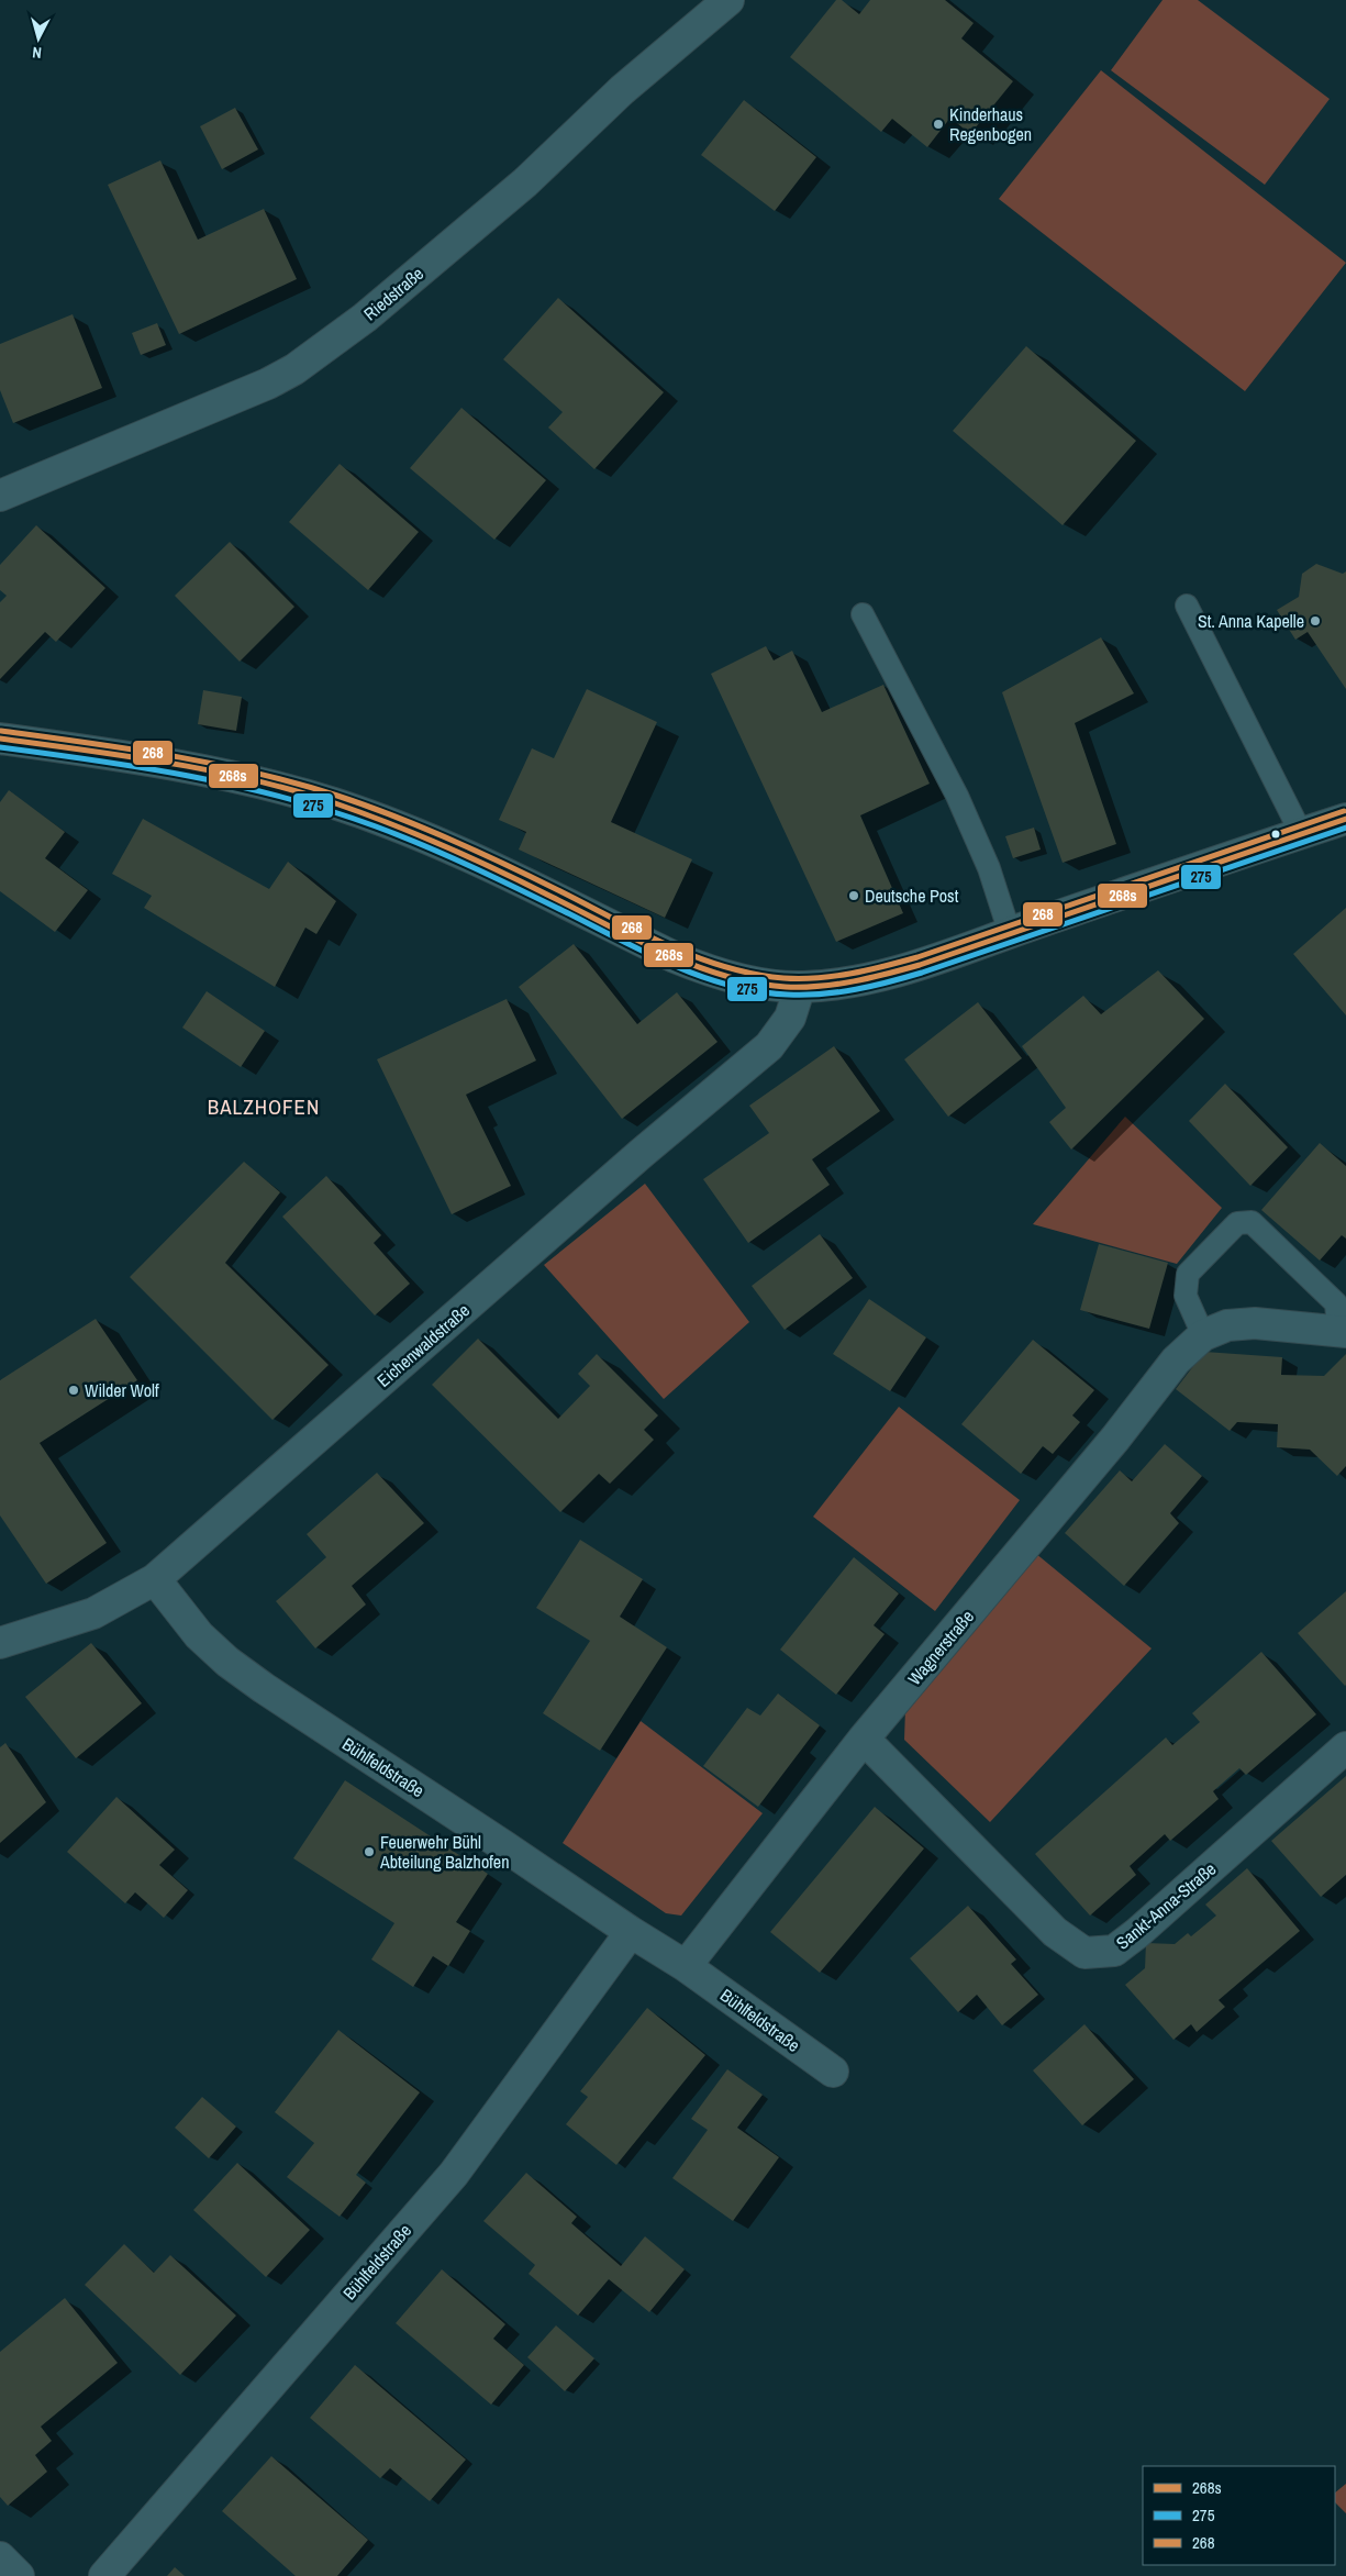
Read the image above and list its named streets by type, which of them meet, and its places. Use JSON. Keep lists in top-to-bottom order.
{
  "streets": {
    "street": [
      "Riedstraße",
      "Eichenwaldstraße",
      "Wagnerstraße",
      "Bühlfeldstraße",
      "Sankt-Anna-Straße"
    ]
  },
  "crossings": [
    ["Eichenwaldstraße", "Bühlfeldstraße"],
    ["Wagnerstraße", "Bühlfeldstraße"],
    ["Wagnerstraße", "Sankt-Anna-Straße"]
  ],
  "districts": ["BALZHOFEN"],
  "places": [
    "Kinderhaus Regenbogen",
    "St. Anna Kapelle",
    "Deutsche Post",
    "Wilder Wolf",
    "Feuerwehr Bühl Abteilung Balzhofen"
  ],
  "lines": ["transit line 268", "transit line 268s", "transit line 275"],
  "legend": ["268s", "275", "268"],
  "north": "bottom"
}
